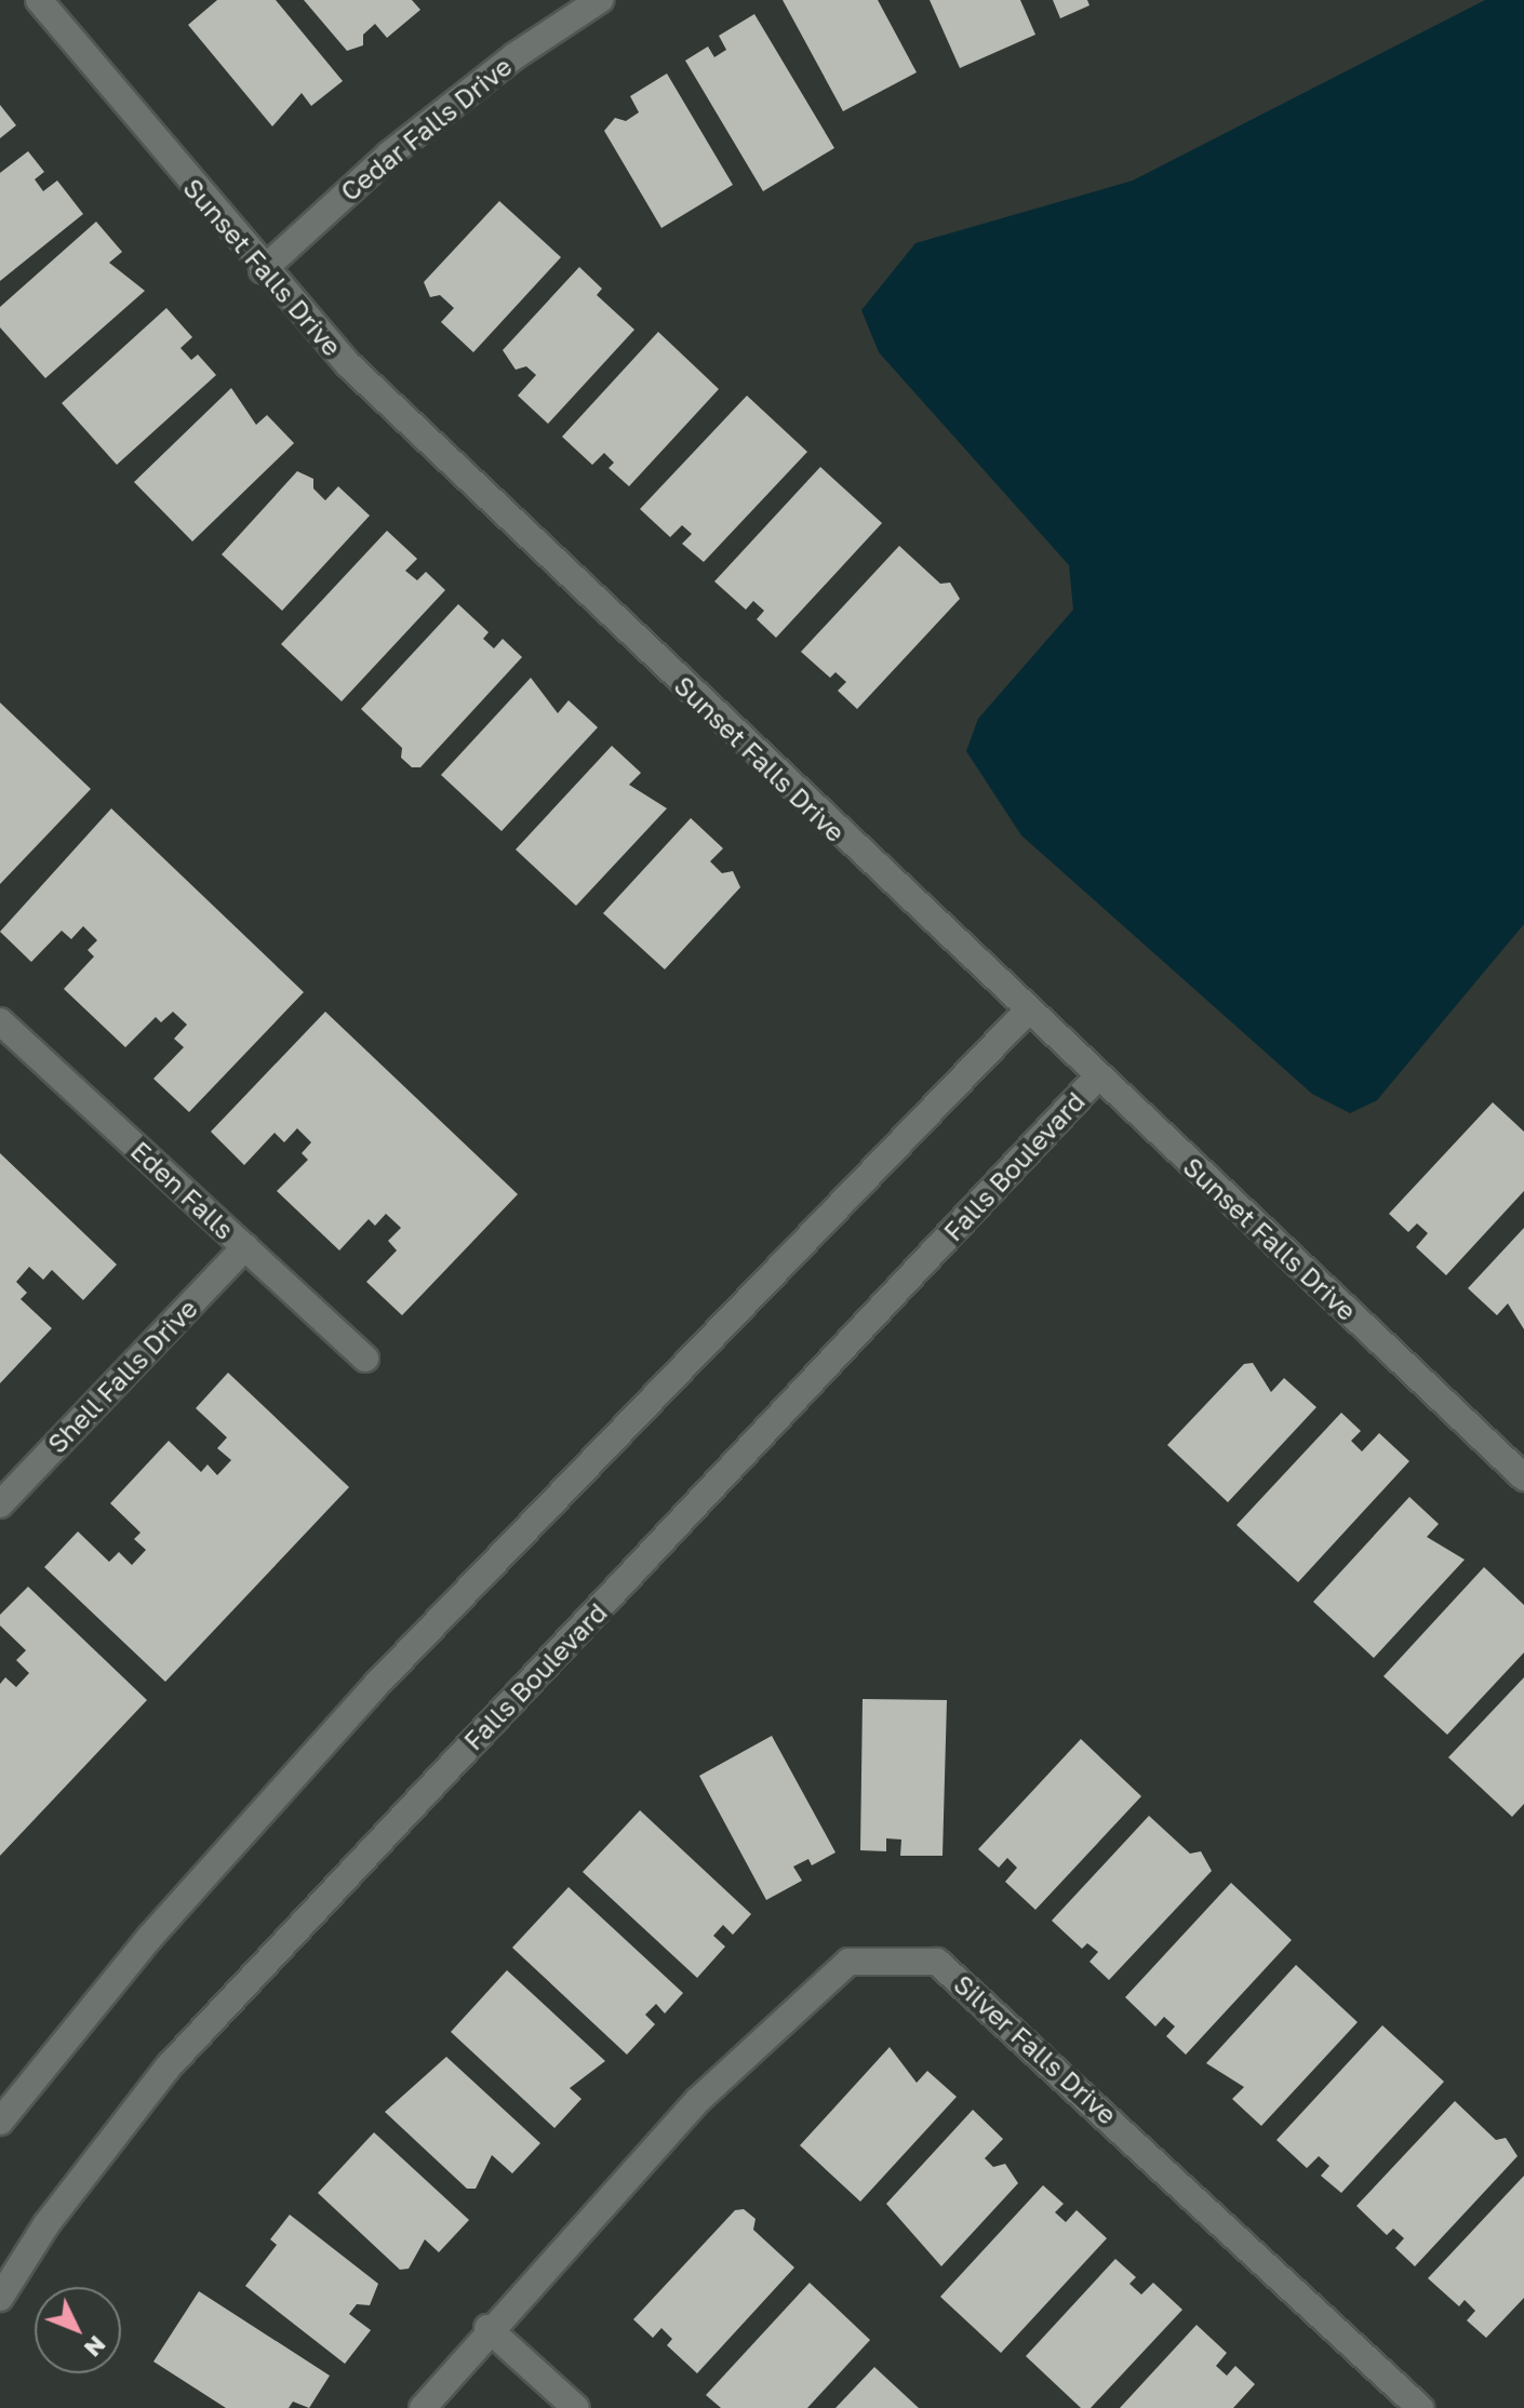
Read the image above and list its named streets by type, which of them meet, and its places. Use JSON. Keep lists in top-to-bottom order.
{
  "streets": {
    "street": [
      "Cedar Falls Drive",
      "Sunset Falls Drive",
      "Falls Boulevard",
      "Eden Falls",
      "Shell Falls Drive",
      "Silver Falls Drive"
    ]
  },
  "crossings": [
    ["Cedar Falls Drive", "Sunset Falls Drive"],
    ["Sunset Falls Drive", "Falls Boulevard"],
    ["Eden Falls", "Shell Falls Drive"]
  ],
  "north": "bottom right"
}
